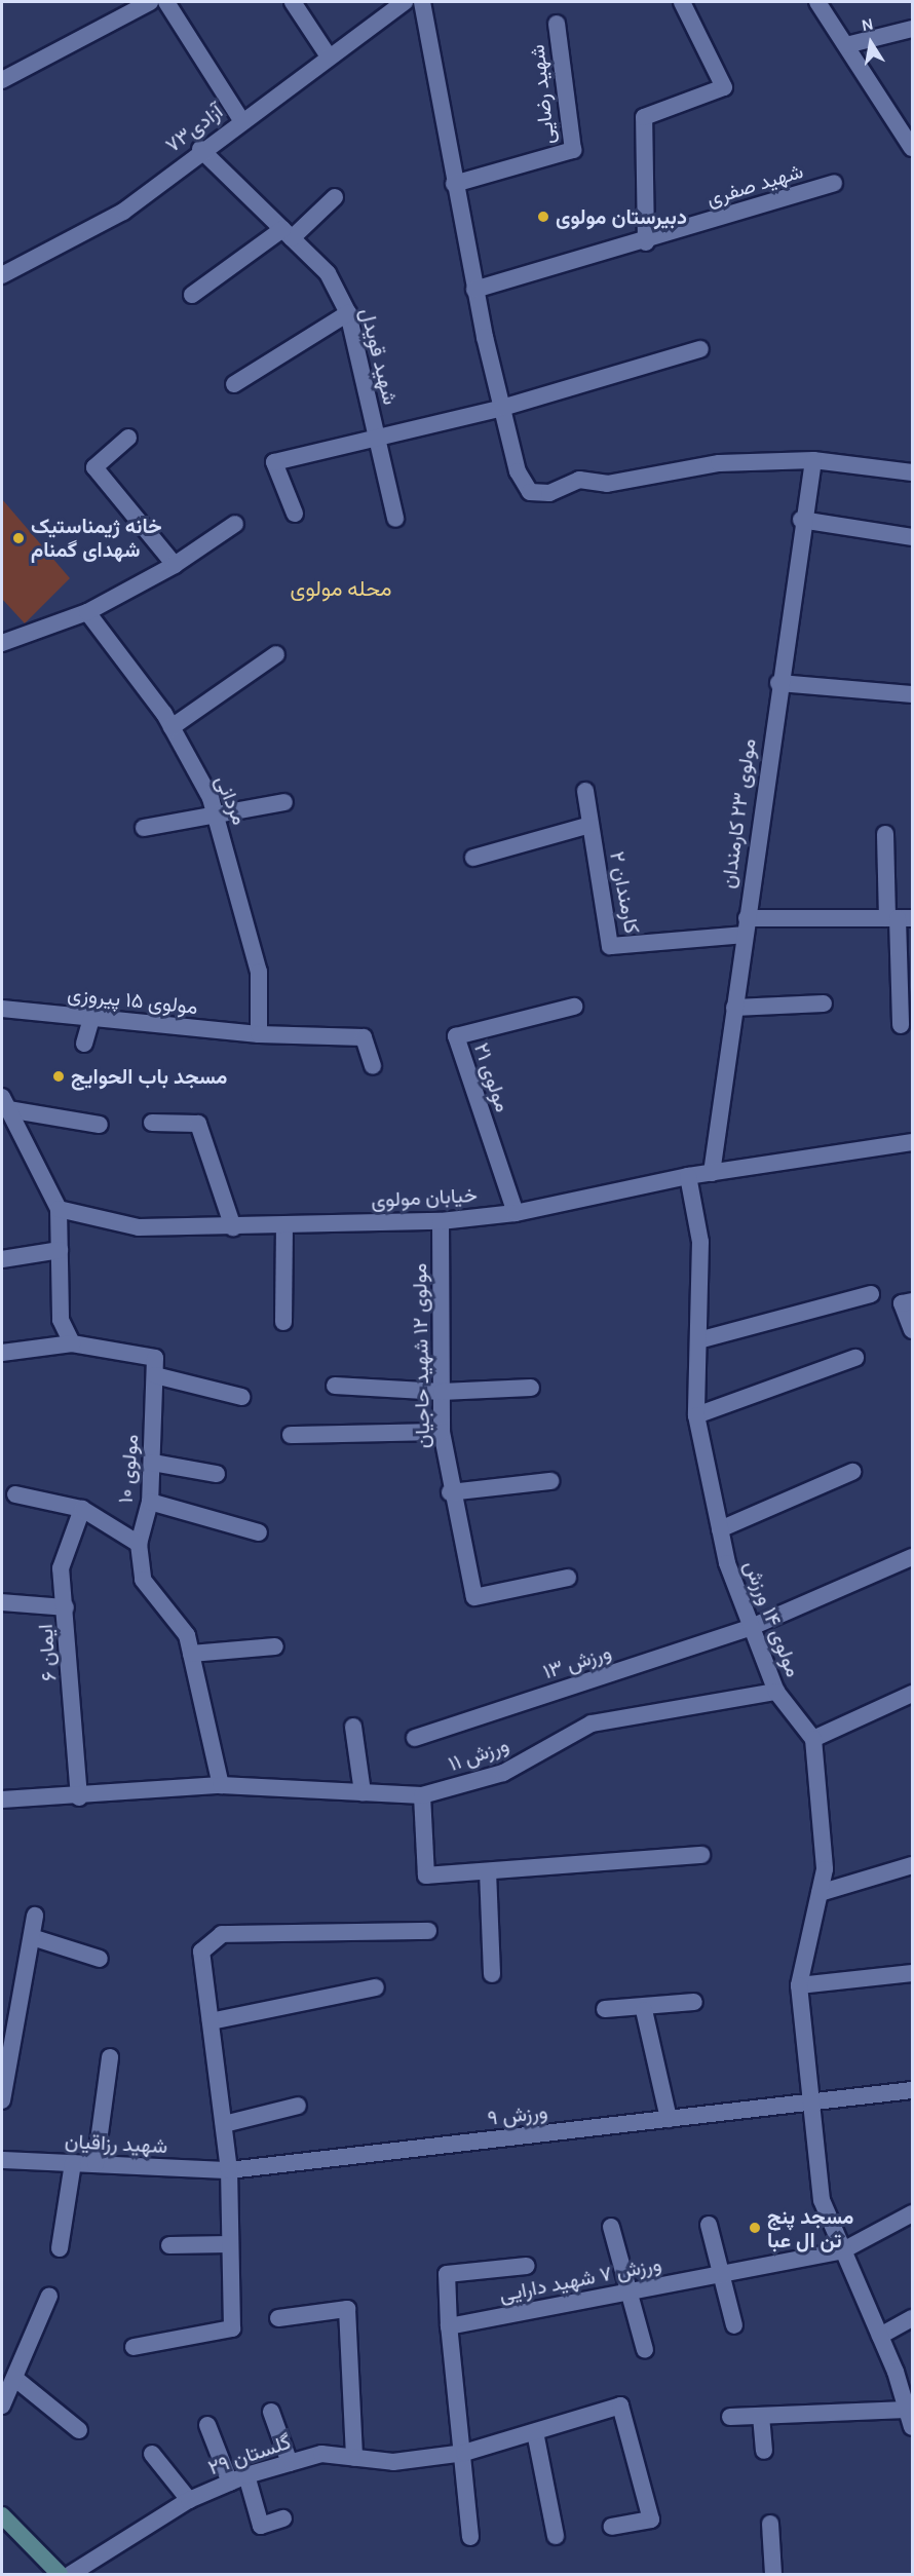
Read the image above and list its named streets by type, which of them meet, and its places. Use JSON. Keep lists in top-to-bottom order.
{
  "streets": {
    "street": [
      "شهید رضایی",
      "آزادی۷۳",
      "شهید صفری",
      "شهید قویدل",
      "مردانی",
      "مولوی ۲۳ کارمندان",
      "کارمندان ۲",
      "مولوی ۱۵ پیروزی",
      "مولوی ۲۱",
      "خیابان مولوی",
      "مولوی ۱۲ شهید حاجیان",
      "مولوی ۱۰",
      "مولوی ۱۴ ورزش",
      "ایمان ۶",
      "ورزش ۱۳",
      "ورزش ۱۱",
      "ورزش ۹",
      "شهید رزاقیان",
      "ورزش ۷ شهید دارایی",
      "گلستان ۲۹"
    ]
  },
  "crossings": [
    ["آزادی۷۳", "شهید قویدل"],
    ["مردانی", "مولوی ۱۵ پیروزی"],
    ["مولوی ۲۳ کارمندان", "کارمندان ۲"],
    ["مولوی ۲۳ کارمندان", "خیابان مولوی"],
    ["مولوی ۲۱", "خیابان مولوی"],
    ["خیابان مولوی", "مولوی ۱۲ شهید حاجیان"],
    ["خیابان مولوی", "مولوی ۱۴ ورزش"],
    ["مولوی ۱۰", "ورزش ۱۱"],
    ["مولوی ۱۴ ورزش", "ورزش ۱۳"],
    ["مولوی ۱۴ ورزش", "ورزش ۱۱"],
    ["ایمان ۶", "ورزش ۱۱"],
    ["ورزش ۹", "شهید رزاقیان"]
  ],
  "districts": ["محله مولوی"],
  "places": [
    "دبیرستان مولوی",
    "خانه ژیمناستیک شهدای گمنام",
    "مسجد باب الحوایج",
    "مسجد پنج تن ال عبا"
  ],
  "north": "top"
}
